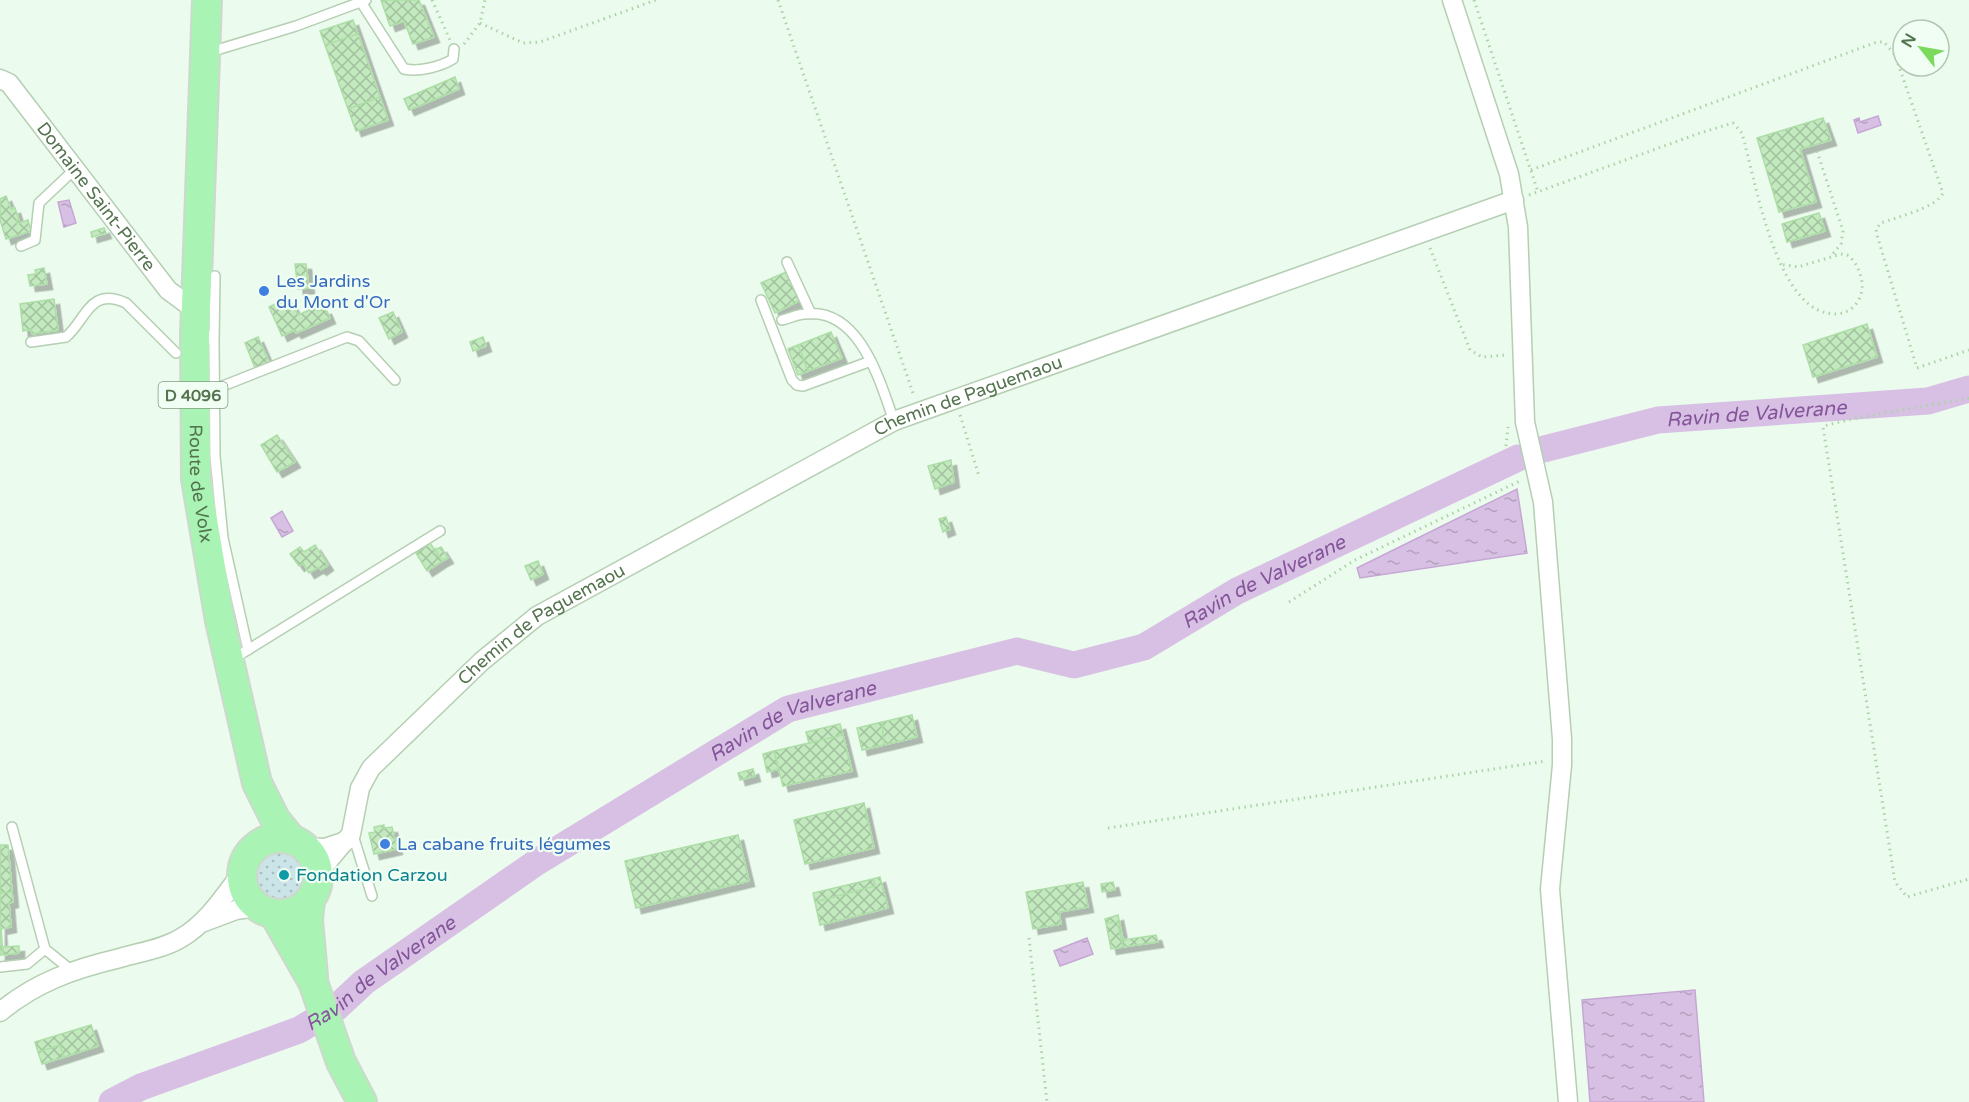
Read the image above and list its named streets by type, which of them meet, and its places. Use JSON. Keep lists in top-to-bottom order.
{
  "streets": {
    "main road": ["D 4096", "Route de Volx"],
    "street": ["Domaine Saint-Pierre", "Chemin de Paguemaou"]
  },
  "crossings": [
    ["Domaine Saint-Pierre", "Route de Volx"]
  ],
  "water": ["Ravin de Valverane"],
  "places": ["Les Jardins du Mont d'Or", "La cabane fruits légumes", "Fondation Carzou"],
  "north": "top left"
}
